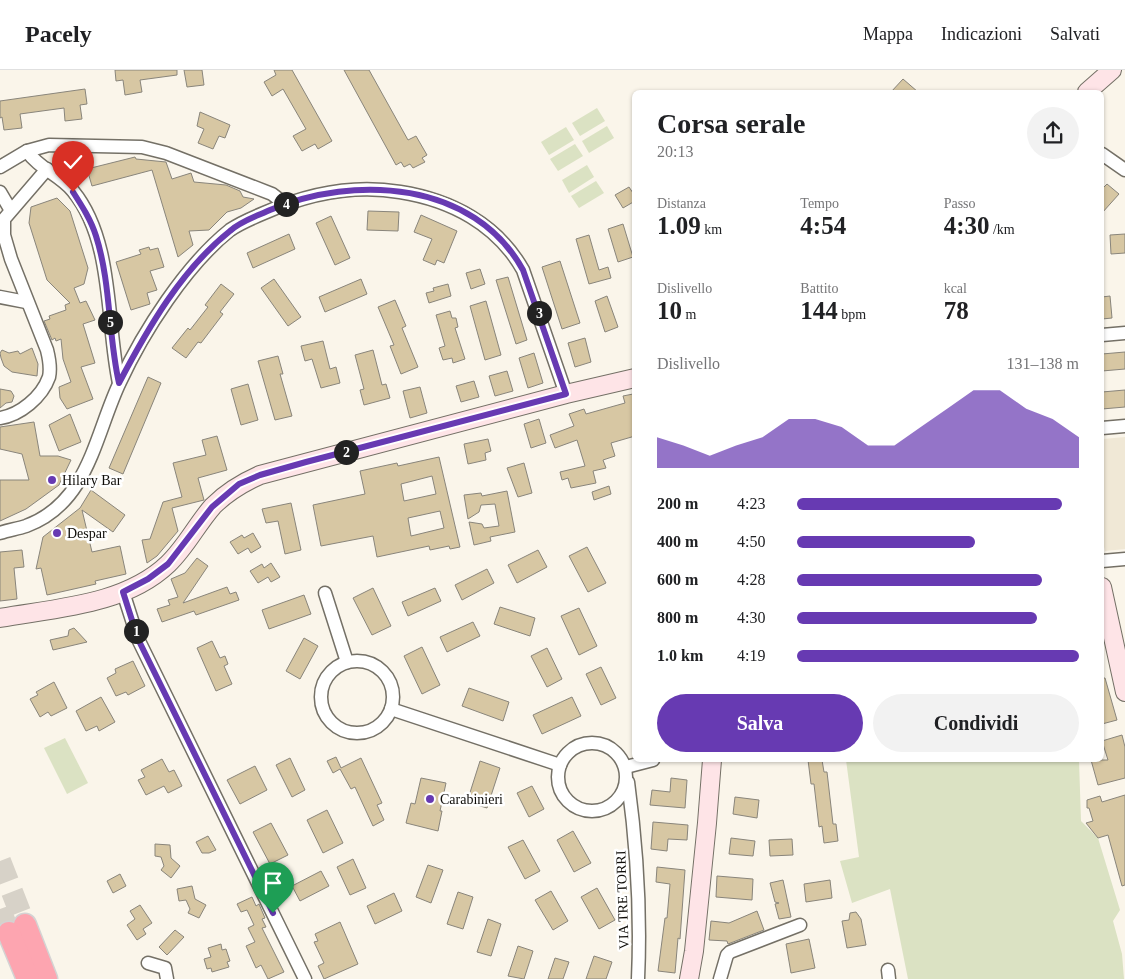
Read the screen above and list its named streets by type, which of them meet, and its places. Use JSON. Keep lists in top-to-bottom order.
{
  "streets": {
    "street": ["VIA TRE TORRI"]
  },
  "places": ["Hilary Bar", "Despar", "Carabinieri"],
  "page": {
    "header": "Pacely",
    "nav": ["Mappa", "Indicazioni", "Salvati"],
    "heading": ["Corsa serale", "20:13"],
    "stats": [
      ["Distanza", "1.09 km"],
      ["Tempo", "4:54"],
      ["Passo", "4:30 /km"],
      ["Dislivello", "10 m"],
      ["Battito", "144 bpm"],
      ["kcal", "78"]
    ],
    "pins": [
      "4",
      "3",
      "5",
      "2",
      "1"
    ],
    "chart": ["Dislivello", "131–138 m"],
    "list": [
      {
        "name": "200 m",
        "note": "4:23"
      },
      {
        "name": "400 m",
        "note": "4:50"
      },
      {
        "name": "600 m",
        "note": "4:28"
      },
      {
        "name": "800 m",
        "note": "4:30"
      },
      {
        "name": "1.0 km",
        "note": "4:19"
      }
    ],
    "buttons": ["Salva", "Condividi"]
  }
}
